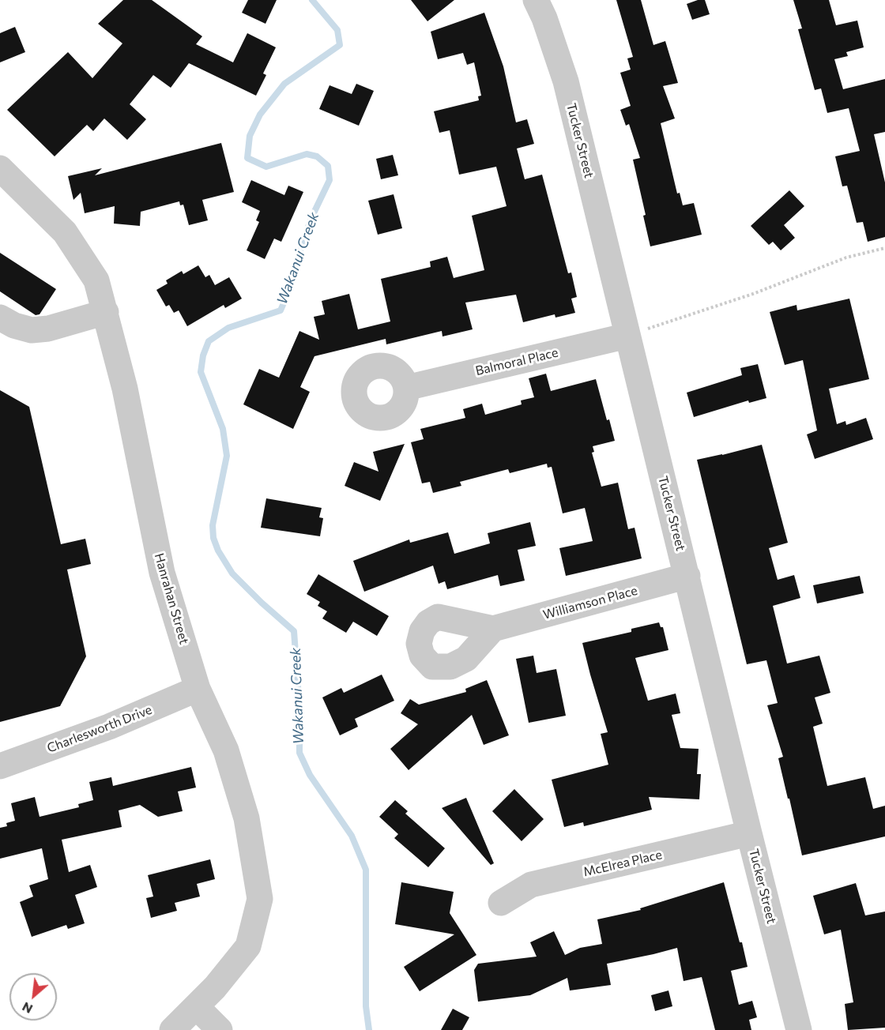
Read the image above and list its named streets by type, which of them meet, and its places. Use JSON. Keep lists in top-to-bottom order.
{
  "streets": {
    "street": [
      "Tucker Street",
      "Balmoral Place",
      "Hanrahan Street",
      "Williamson Place",
      "Charlesworth Drive",
      "McElrea Place"
    ]
  },
  "crossings": [
    ["Tucker Street", "Balmoral Place"],
    ["Tucker Street", "Williamson Place"],
    ["Tucker Street", "McElrea Place"],
    ["Hanrahan Street", "Charlesworth Drive"]
  ],
  "water": ["Wakanui Creek"],
  "north": "bottom left"
}
